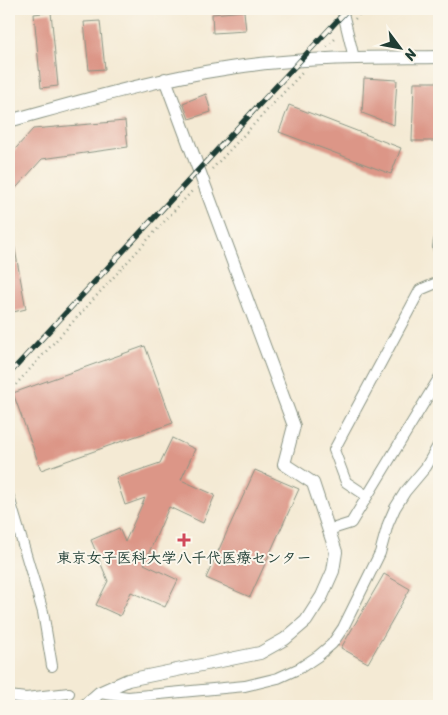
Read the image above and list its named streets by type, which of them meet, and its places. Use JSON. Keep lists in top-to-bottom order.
{
  "places": {
    "health": ["東京女子医科大学八千代医療センター"]
  },
  "north": "bottom right"
}
